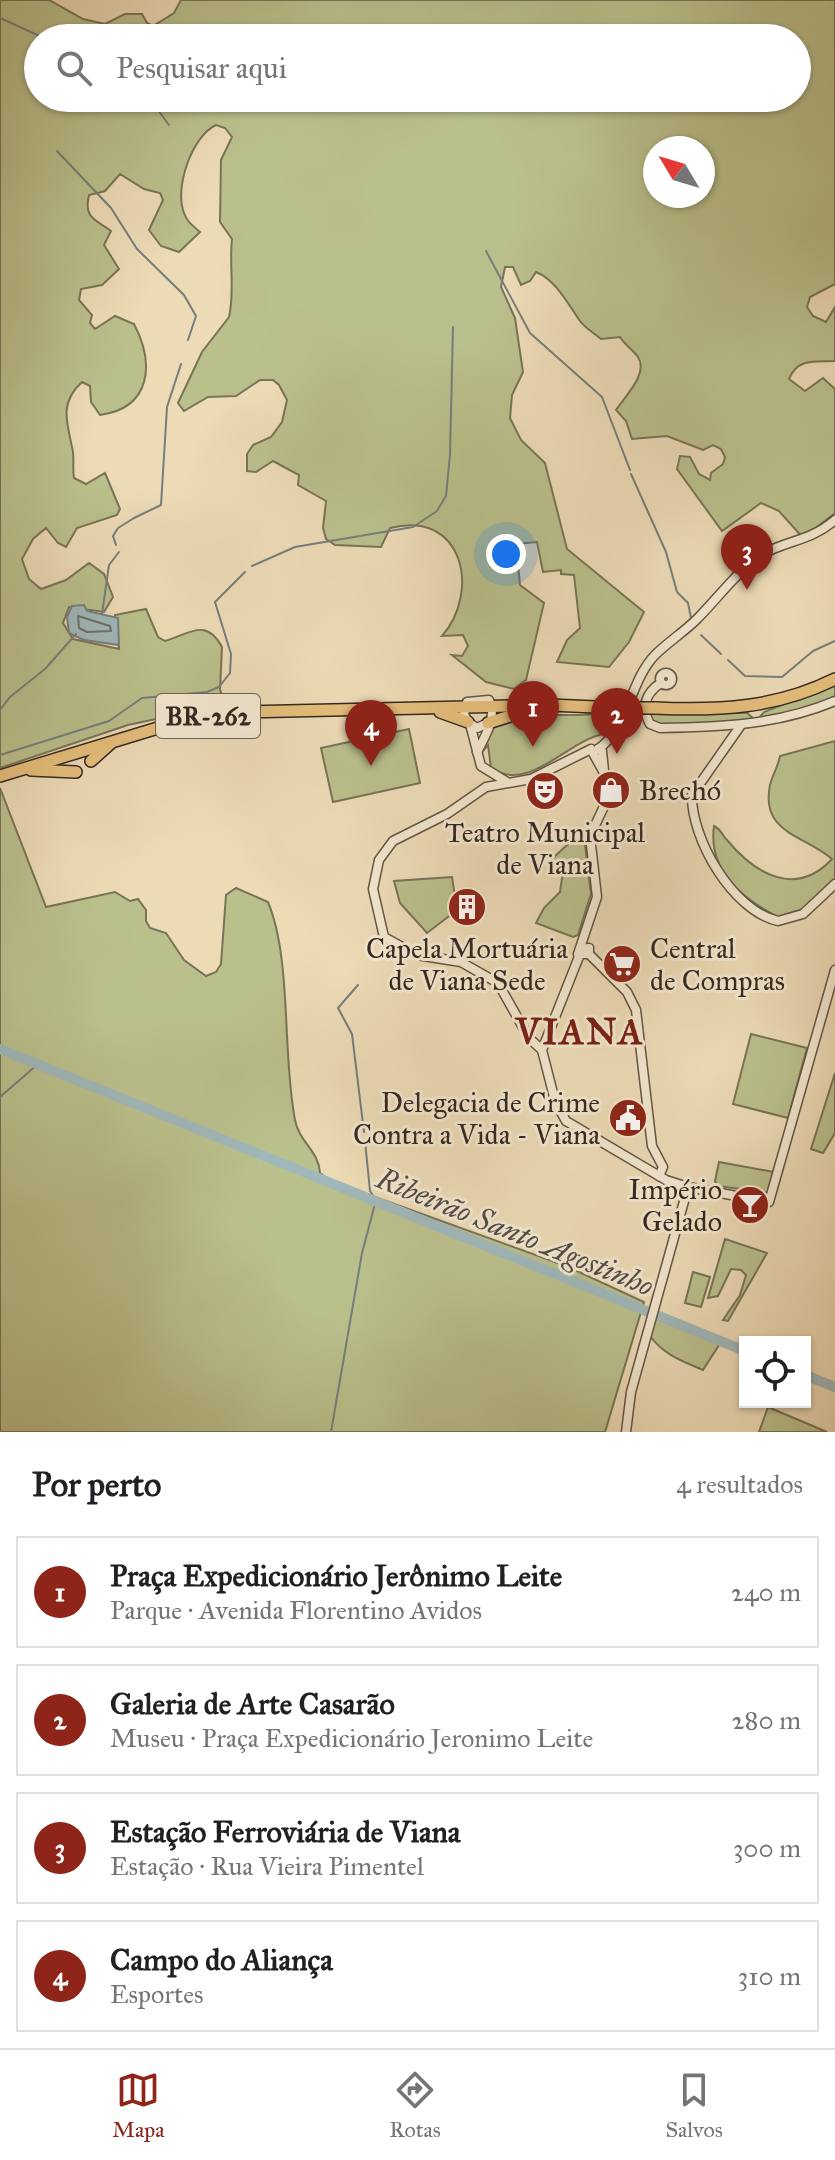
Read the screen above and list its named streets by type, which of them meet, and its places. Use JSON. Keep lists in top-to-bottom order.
{
  "streets": {
    "highway": ["BR-262"]
  },
  "districts": ["VIANA"],
  "water": ["Ribeirão Santo Agostinho"],
  "places": {
    "shop": ["Brechó"],
    "theatre": ["Teatro Municipal de Viana"],
    "building": ["Capela Mortuária de Viana Sede"],
    "supermarket": ["Central de Compras"],
    "public building": ["Delegacia de Crime Contra a Vida - Viana"],
    "bar": ["Império Gelado"]
  },
  "north": "top left",
  "page": {
    "search": "Pesquisar aqui",
    "pins": [
      "3",
      "1",
      "2",
      "4"
    ],
    "heading": ["Por perto", "4 resultados"],
    "list": [
      {
        "mark": "1",
        "name": "Praça Expedicionário Jerônimo Leite",
        "note": "Parque · Avenida Florentino Avidos",
        "value": "240 m"
      },
      {
        "mark": "2",
        "name": "Galeria de Arte Casarão",
        "note": "Museu · Praça Expedicionário Jeronimo Leite",
        "value": "280 m"
      },
      {
        "mark": "3",
        "name": "Estação Ferroviária de Viana",
        "note": "Estação · Rua Vieira Pimentel",
        "value": "300 m"
      },
      {
        "mark": "4",
        "name": "Campo do Aliança",
        "note": "Esportes",
        "value": "310 m"
      }
    ],
    "nav": ["Mapa", "Rotas", "Salvos"]
  }
}
